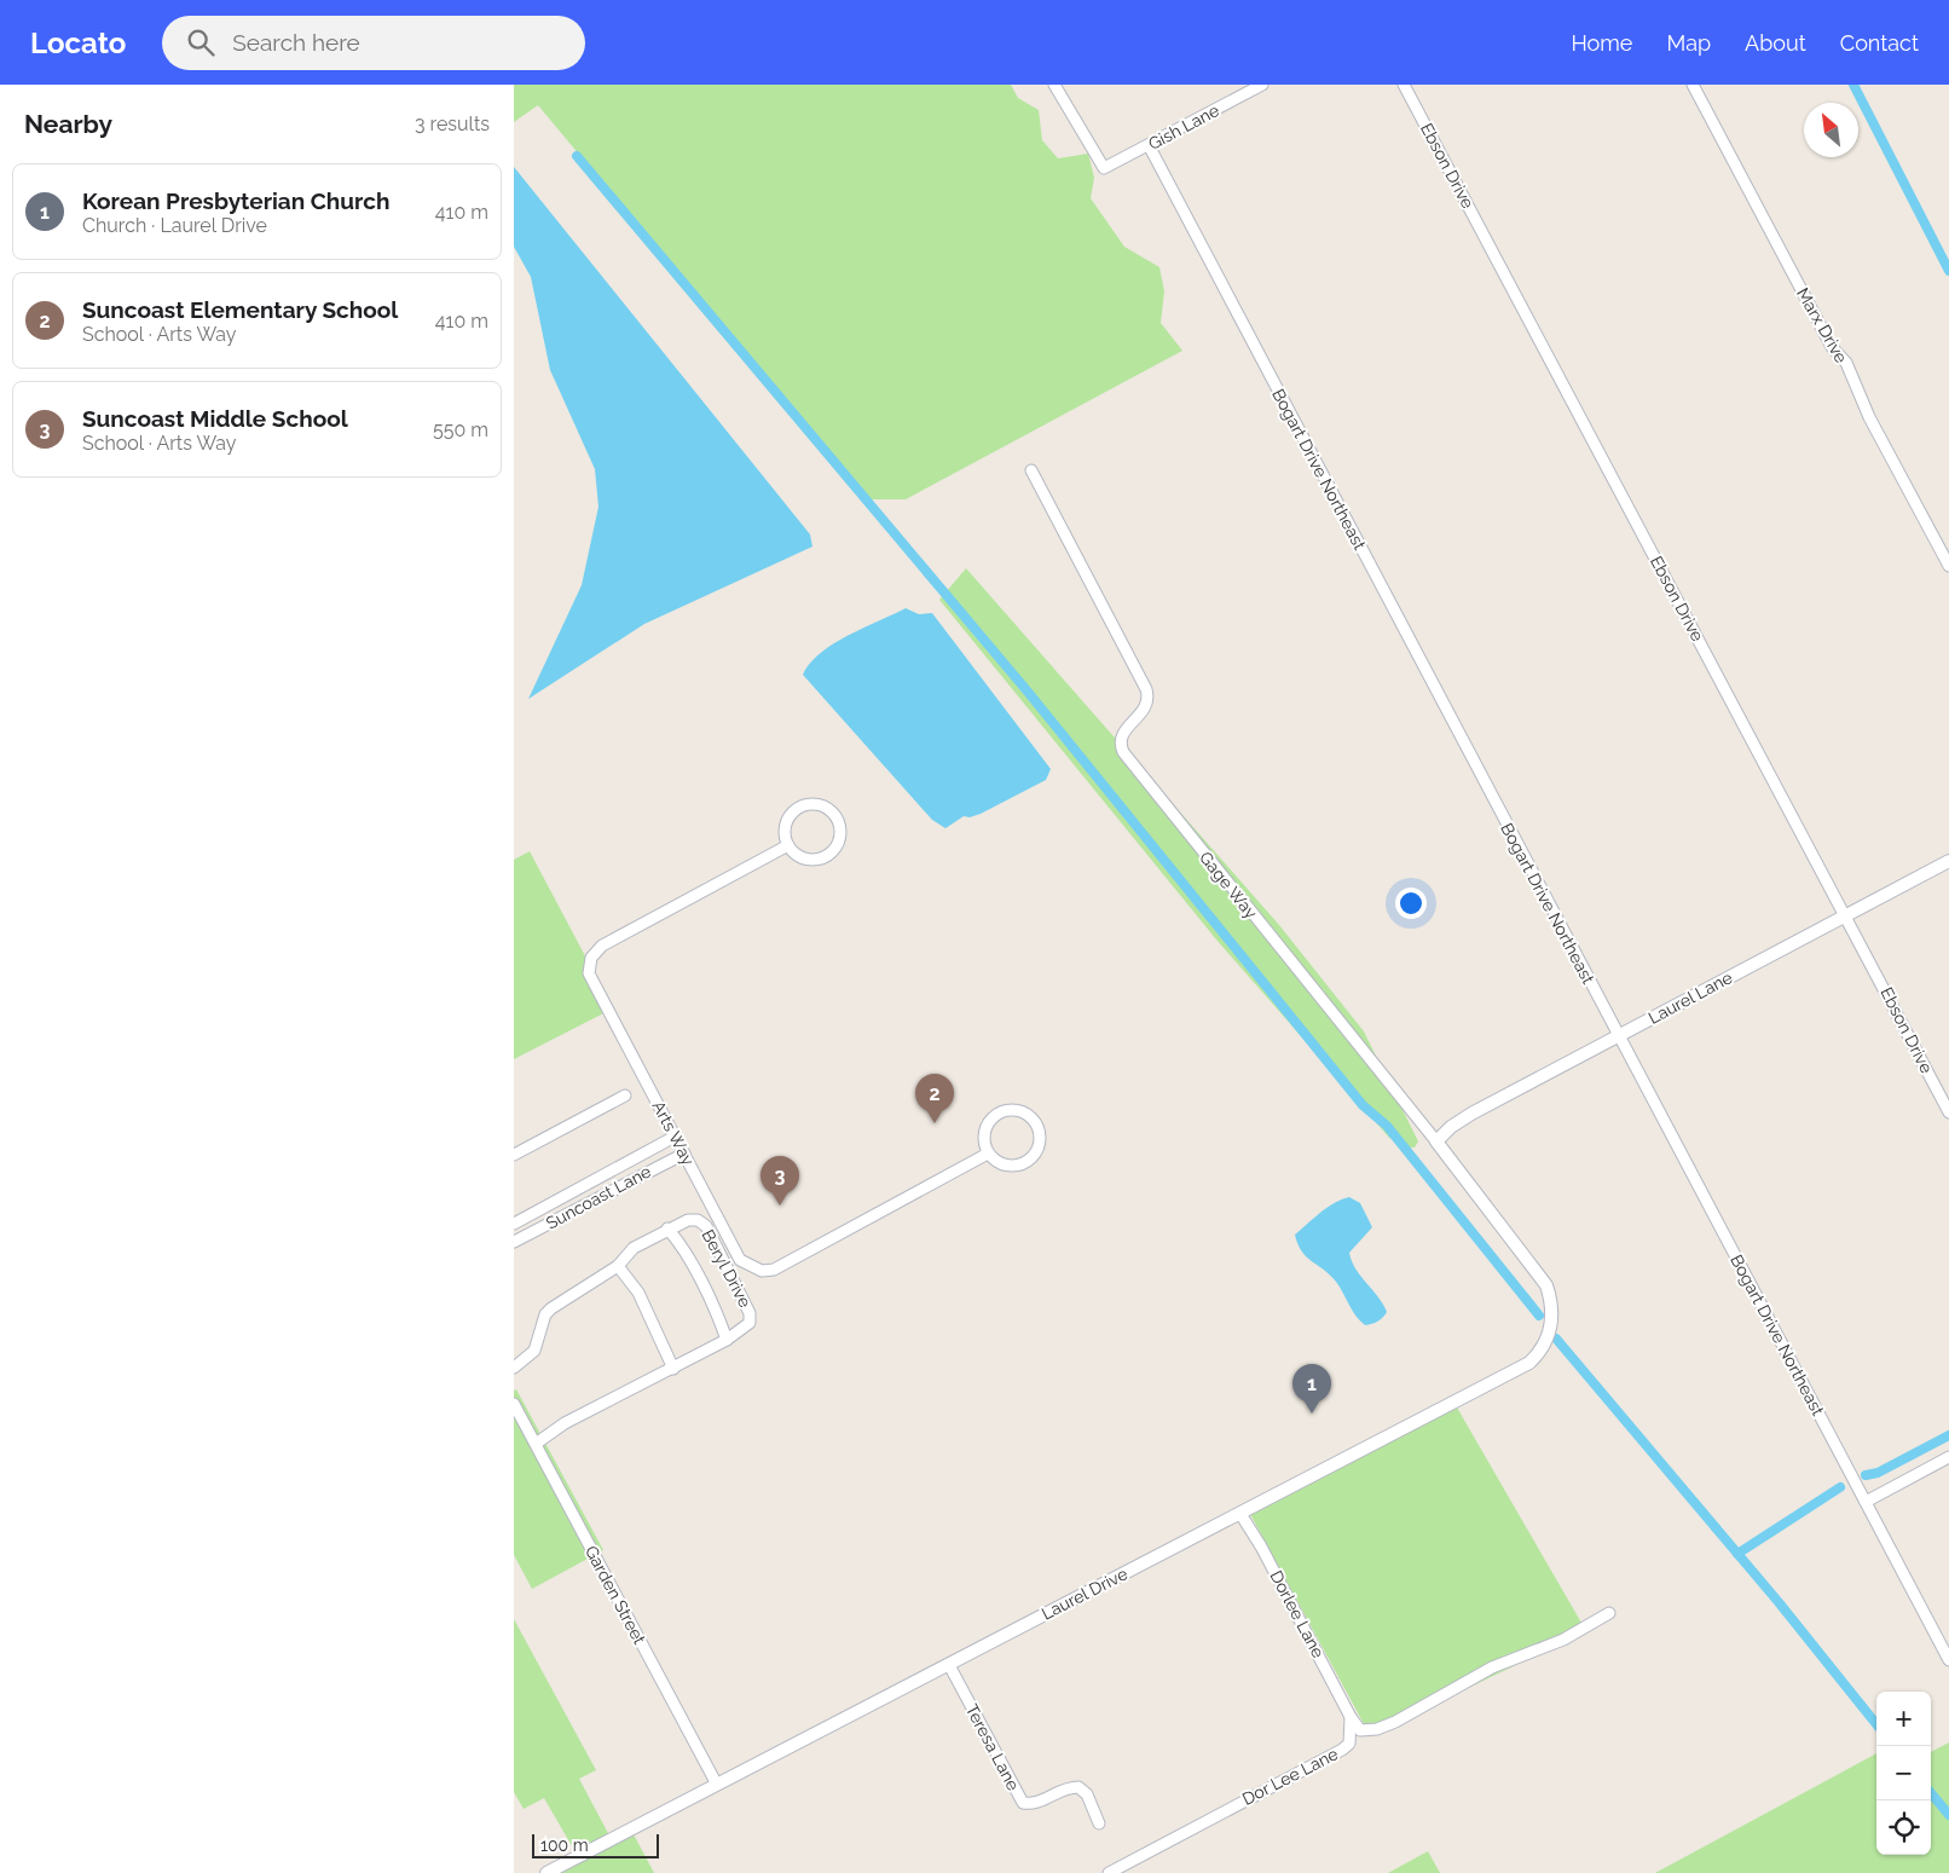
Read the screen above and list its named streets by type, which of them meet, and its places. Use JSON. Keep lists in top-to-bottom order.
{
  "streets": {
    "street": [
      "Gish Lane",
      "Ebson Drive",
      "Marx Drive",
      "Bogart Drive Northeast",
      "Gage Way",
      "Laurel Lane",
      "Arts Way",
      "Suncoast Lane",
      "Beryl Drive",
      "Laurel Drive",
      "Garden Street",
      "Dorlee Lane",
      "Teresa Lane",
      "Dor Lee Lane"
    ]
  },
  "crossings": [
    ["Gish Lane", "Bogart Drive Northeast"],
    ["Ebson Drive", "Laurel Lane"],
    ["Bogart Drive Northeast", "Laurel Lane"],
    ["Gage Way", "Laurel Lane"],
    ["Gage Way", "Laurel Drive"],
    ["Arts Way", "Suncoast Lane"],
    ["Beryl Drive", "Garden Street"],
    ["Laurel Drive", "Garden Street"],
    ["Laurel Drive", "Dorlee Lane"],
    ["Laurel Drive", "Teresa Lane"],
    ["Dorlee Lane", "Dor Lee Lane"]
  ],
  "scale_bar": "100 m",
  "north": "top left",
  "page": {
    "header": "Locato",
    "search": "Search here",
    "nav": [
      "Home",
      "Map",
      "About",
      "Contact"
    ],
    "heading": ["Nearby", "3 results"],
    "list": [
      {
        "mark": "1",
        "name": "Korean Presbyterian Church",
        "note": "Church · Laurel Drive",
        "value": "410 m"
      },
      {
        "mark": "2",
        "name": "Suncoast Elementary School",
        "note": "School · Arts Way",
        "value": "410 m"
      },
      {
        "mark": "3",
        "name": "Suncoast Middle School",
        "note": "School · Arts Way",
        "value": "550 m"
      }
    ],
    "pins": ["2", "3", "1"],
    "map_buttons": ["+", "−"],
    "scale": "100 m"
  }
}
